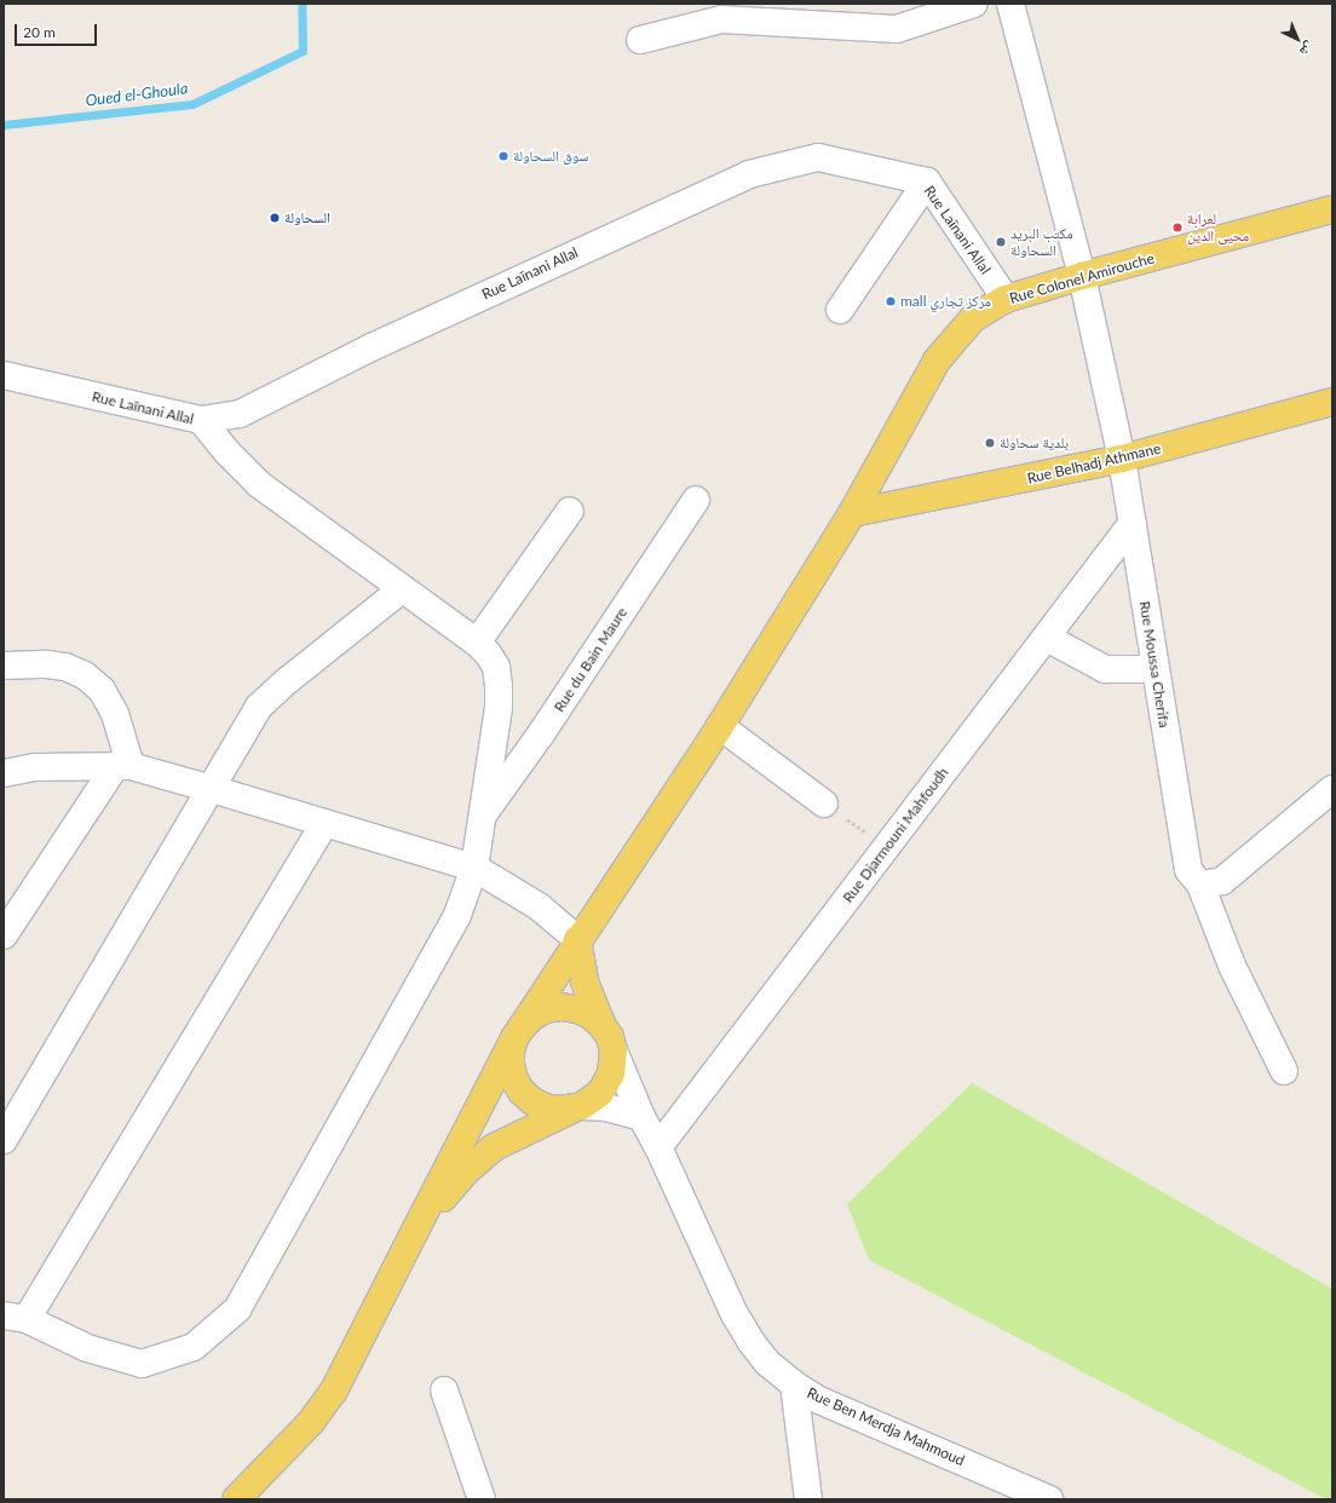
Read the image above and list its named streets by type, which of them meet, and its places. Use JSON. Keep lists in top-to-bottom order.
{
  "streets": {
    "main road": ["Rue Colonel Amirouche", "Rue Belhadj Athmane"],
    "street": [
      "Rue Laïnani Allal",
      "Rue du Bain Maure",
      "Rue Moussa Cherifa",
      "Rue Djarmouni Mahfoudh",
      "Rue Ben Merdja Mahmoud"
    ]
  },
  "crossings": [
    ["Rue Laïnani Allal", "Rue Colonel Amirouche"],
    ["Rue Colonel Amirouche", "Rue Belhadj Athmane"],
    ["Rue Colonel Amirouche", "Rue Moussa Cherifa"],
    ["Rue Colonel Amirouche", "Rue Ben Merdja Mahmoud"],
    ["Rue Belhadj Athmane", "Rue Moussa Cherifa"],
    ["Rue Moussa Cherifa", "Rue Djarmouni Mahfoudh"],
    ["Rue Djarmouni Mahfoudh", "Rue Ben Merdja Mahmoud"]
  ],
  "water": ["Oued el-Ghoula"],
  "places": [
    "سوق السحاولة",
    "السحاولة",
    "لعرابة محيى الدين",
    "مكتب البريد السحاولة",
    "mall مركز تجاري",
    "بلدية سحاولة"
  ],
  "scale_bar": "20 m",
  "north": "bottom right"
}
